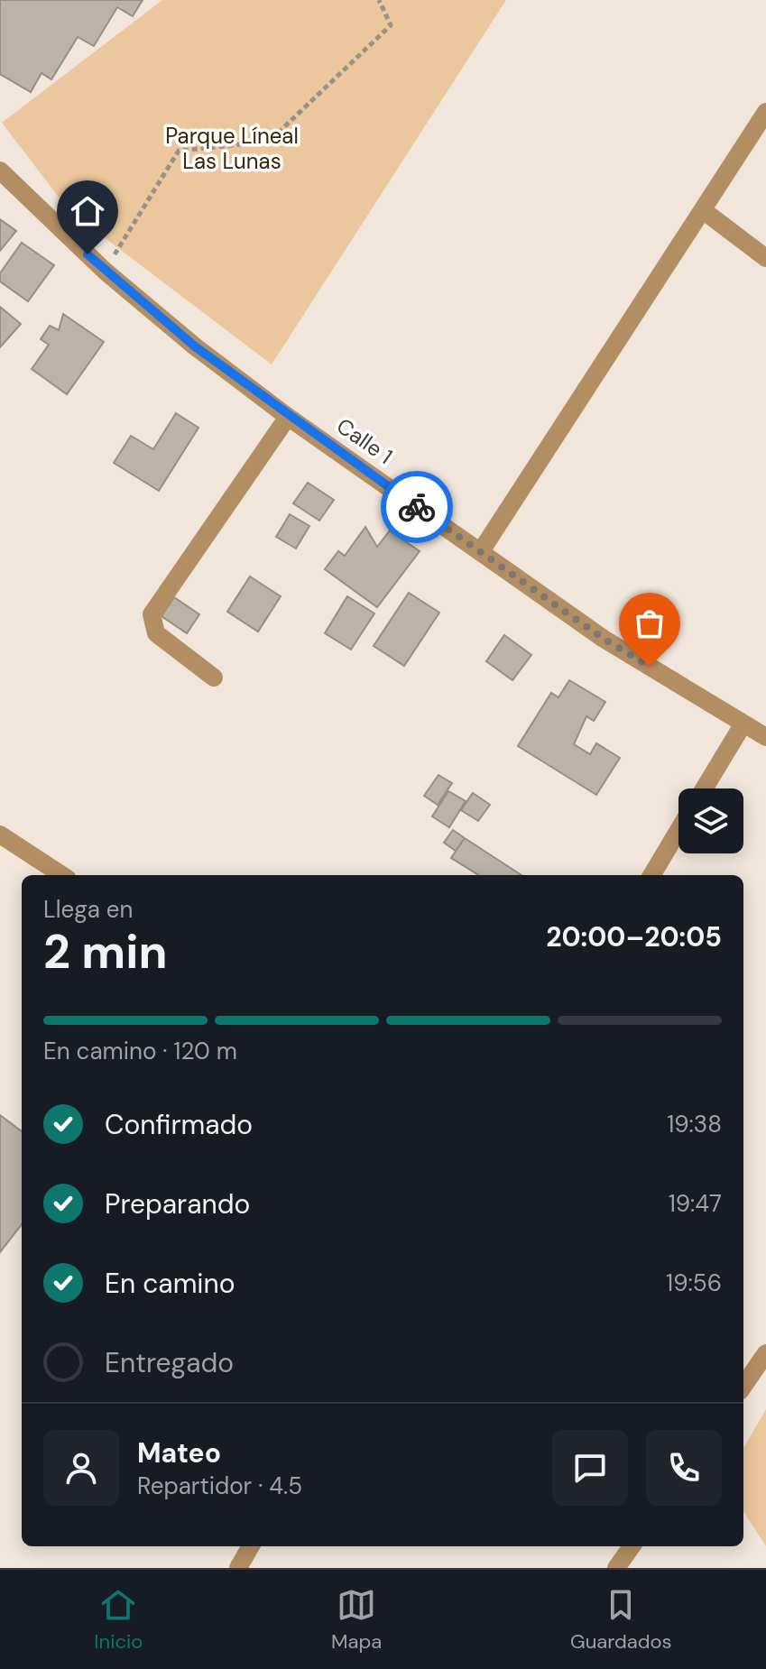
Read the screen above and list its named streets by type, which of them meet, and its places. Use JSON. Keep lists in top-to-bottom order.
{
  "streets": {
    "street": ["Calle 1"]
  },
  "parks": ["Parque Líneal Las Lunas"],
  "page": {
    "heading": ["2 min", "Llega en", "20:00–20:05"],
    "panel": ["Mateo", "Repartidor · 4.5"],
    "bar": "En camino · 120 m",
    "list": [
      ["Confirmado", "19:38"],
      ["Preparando", "19:47"],
      ["En camino", "19:56"],
      "Entregado"
    ],
    "tabs": ["Inicio", "Mapa", "Guardados"]
  }
}
